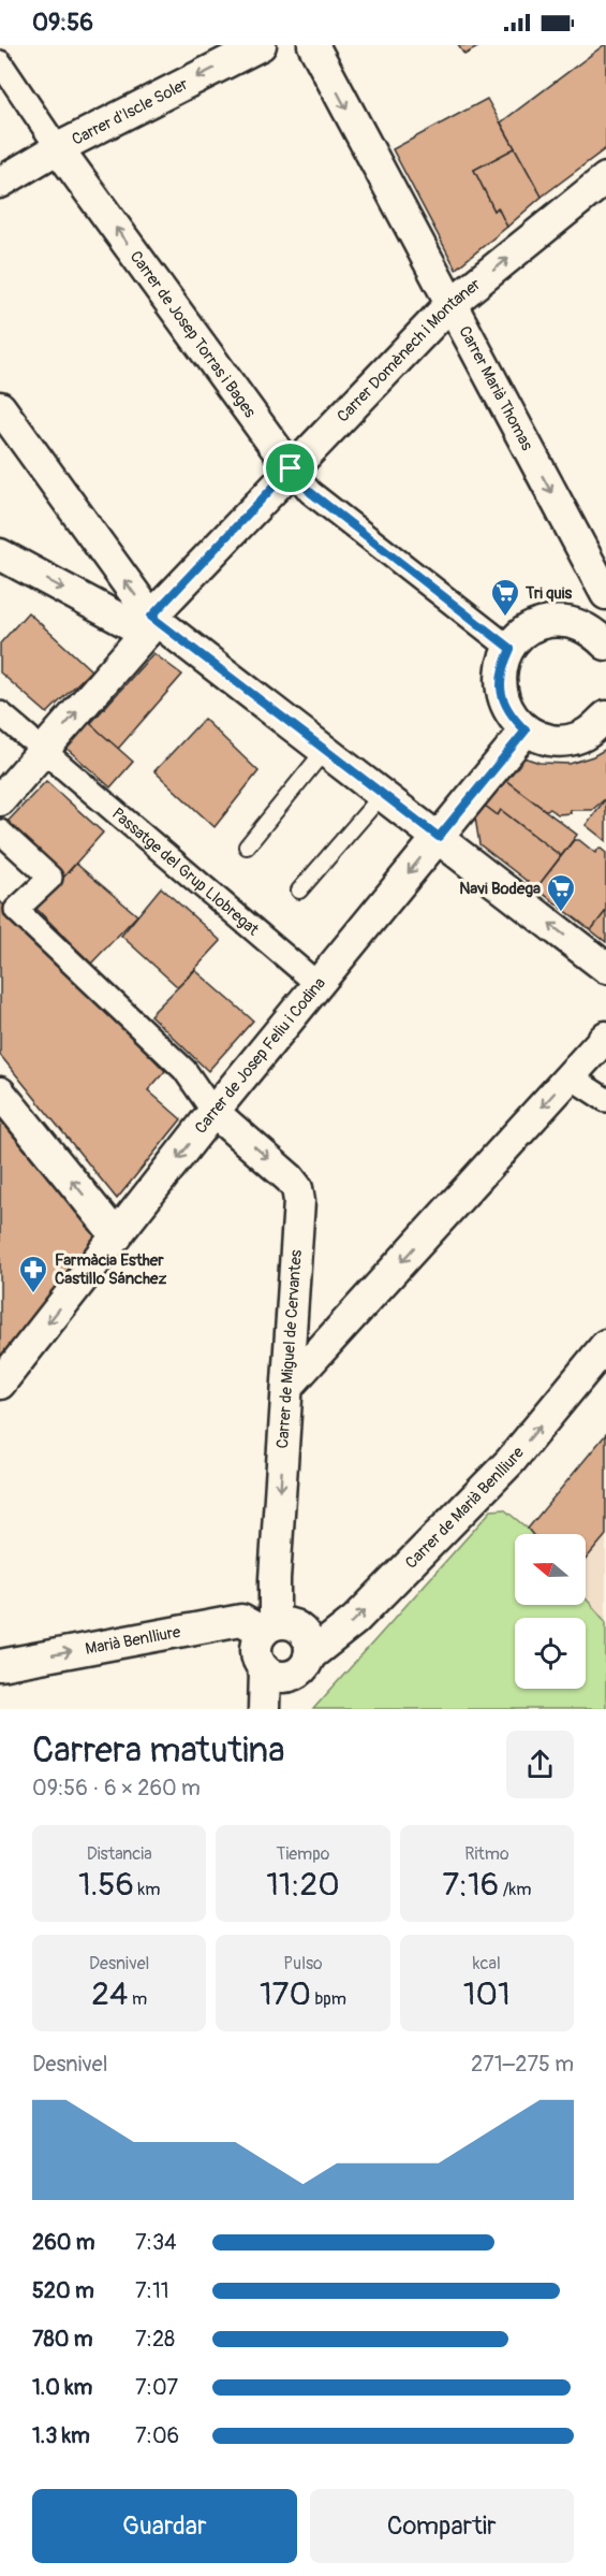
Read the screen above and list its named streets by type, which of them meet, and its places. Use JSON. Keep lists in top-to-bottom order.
{
  "streets": {
    "street": [
      "Carrer d'Iscle Soler",
      "Carrer de Josep Torras i Bages",
      "Carrer Domènech i Montaner",
      "Carrer Marià Thomas",
      "Passatge del Grup Llobregat",
      "Carrer de Josep Feliu i Codina",
      "Carrer de Miguel de Cervantes",
      "Carrer de Marià Benlliure",
      "Marià Benlliure"
    ]
  },
  "crossings": [
    ["Carrer d'Iscle Soler", "Carrer de Josep Torras i Bages"],
    ["Carrer de Josep Torras i Bages", "Carrer Domènech i Montaner"],
    ["Carrer Domènech i Montaner", "Carrer Marià Thomas"],
    ["Passatge del Grup Llobregat", "Carrer de Josep Feliu i Codina"],
    ["Carrer de Josep Feliu i Codina", "Carrer de Miguel de Cervantes"],
    ["Carrer de Miguel de Cervantes", "Carrer de Marià Benlliure"],
    ["Carrer de Miguel de Cervantes", "Marià Benlliure"],
    ["Carrer de Marià Benlliure", "Marià Benlliure"]
  ],
  "one_way": [
    "Carrer d'Iscle Soler",
    "Carrer Domènech i Montaner",
    "Carrer Marià Thomas",
    "Carrer de Miguel de Cervantes",
    "Marià Benlliure"
  ],
  "places": {
    "supermarket": ["Tri quis", "Navi Bodega"],
    "pharmacy": ["Farmàcia Esther Castillo Sánchez"]
  },
  "north": "left",
  "page": {
    "status": "09:56",
    "heading": ["Carrera matutina", "09:56 · 6 × 260 m"],
    "stats": [
      ["Distancia", "1.56 km"],
      ["Tiempo", "11:20"],
      ["Ritmo", "7:16 /km"],
      ["Desnivel", "24 m"],
      ["Pulso", "170 bpm"],
      ["kcal", "101"]
    ],
    "chart": ["Desnivel", "271–275 m"],
    "list": [
      {
        "name": "260 m",
        "note": "7:34"
      },
      {
        "name": "520 m",
        "note": "7:11"
      },
      {
        "name": "780 m",
        "note": "7:28"
      },
      {
        "name": "1.0 km",
        "note": "7:07"
      },
      {
        "name": "1.3 km",
        "note": "7:06"
      }
    ],
    "buttons": ["Guardar", "Compartir"]
  }
}
